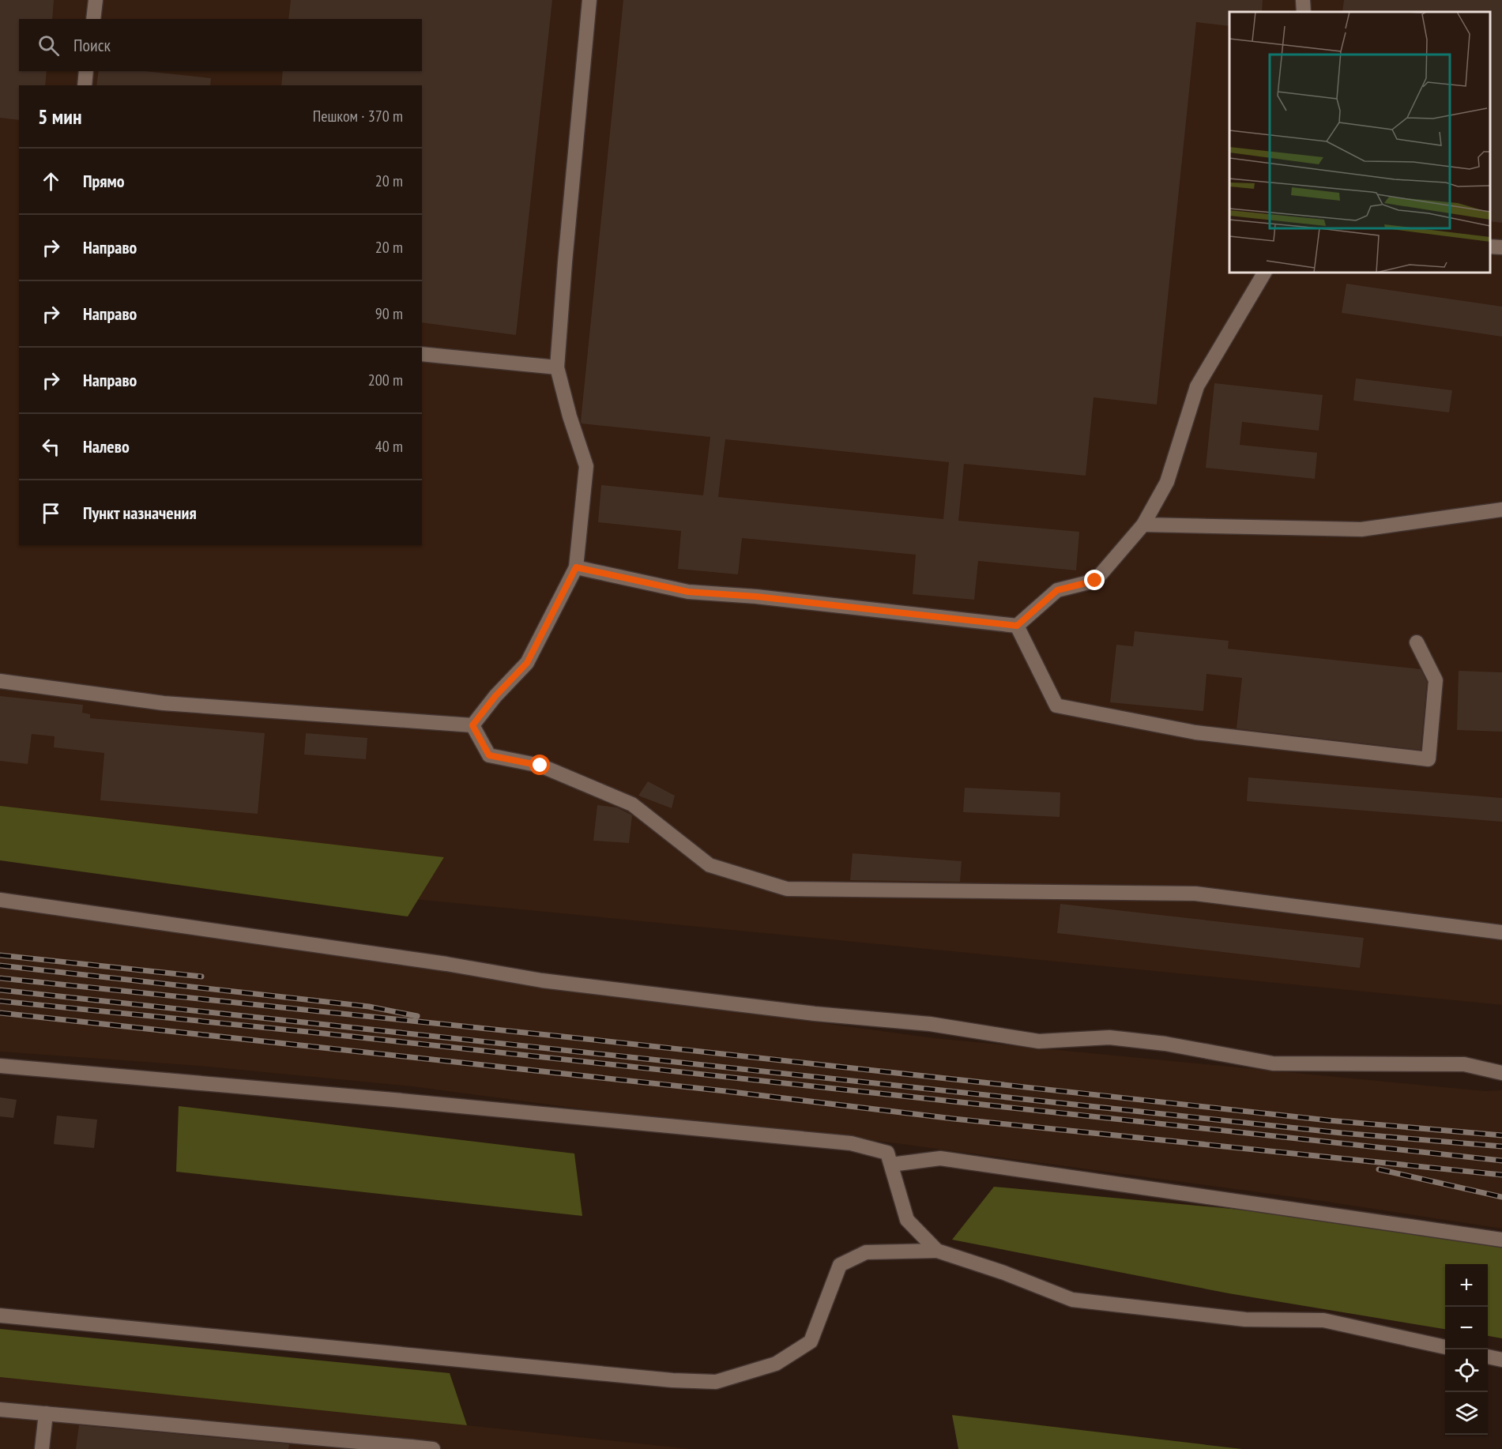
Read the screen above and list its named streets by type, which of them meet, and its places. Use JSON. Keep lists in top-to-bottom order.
{
  "page": {
    "search": "Поиск",
    "heading": ["5 мин", "Пешком · 370 m"],
    "list": [
      ["Прямо", "20 m"],
      ["Направо", "20 m"],
      ["Направо", "90 m"],
      ["Направо", "200 m"],
      ["Налево", "40 m"],
      "Пункт назначения"
    ],
    "map_buttons": ["+", "−"]
  }
}
